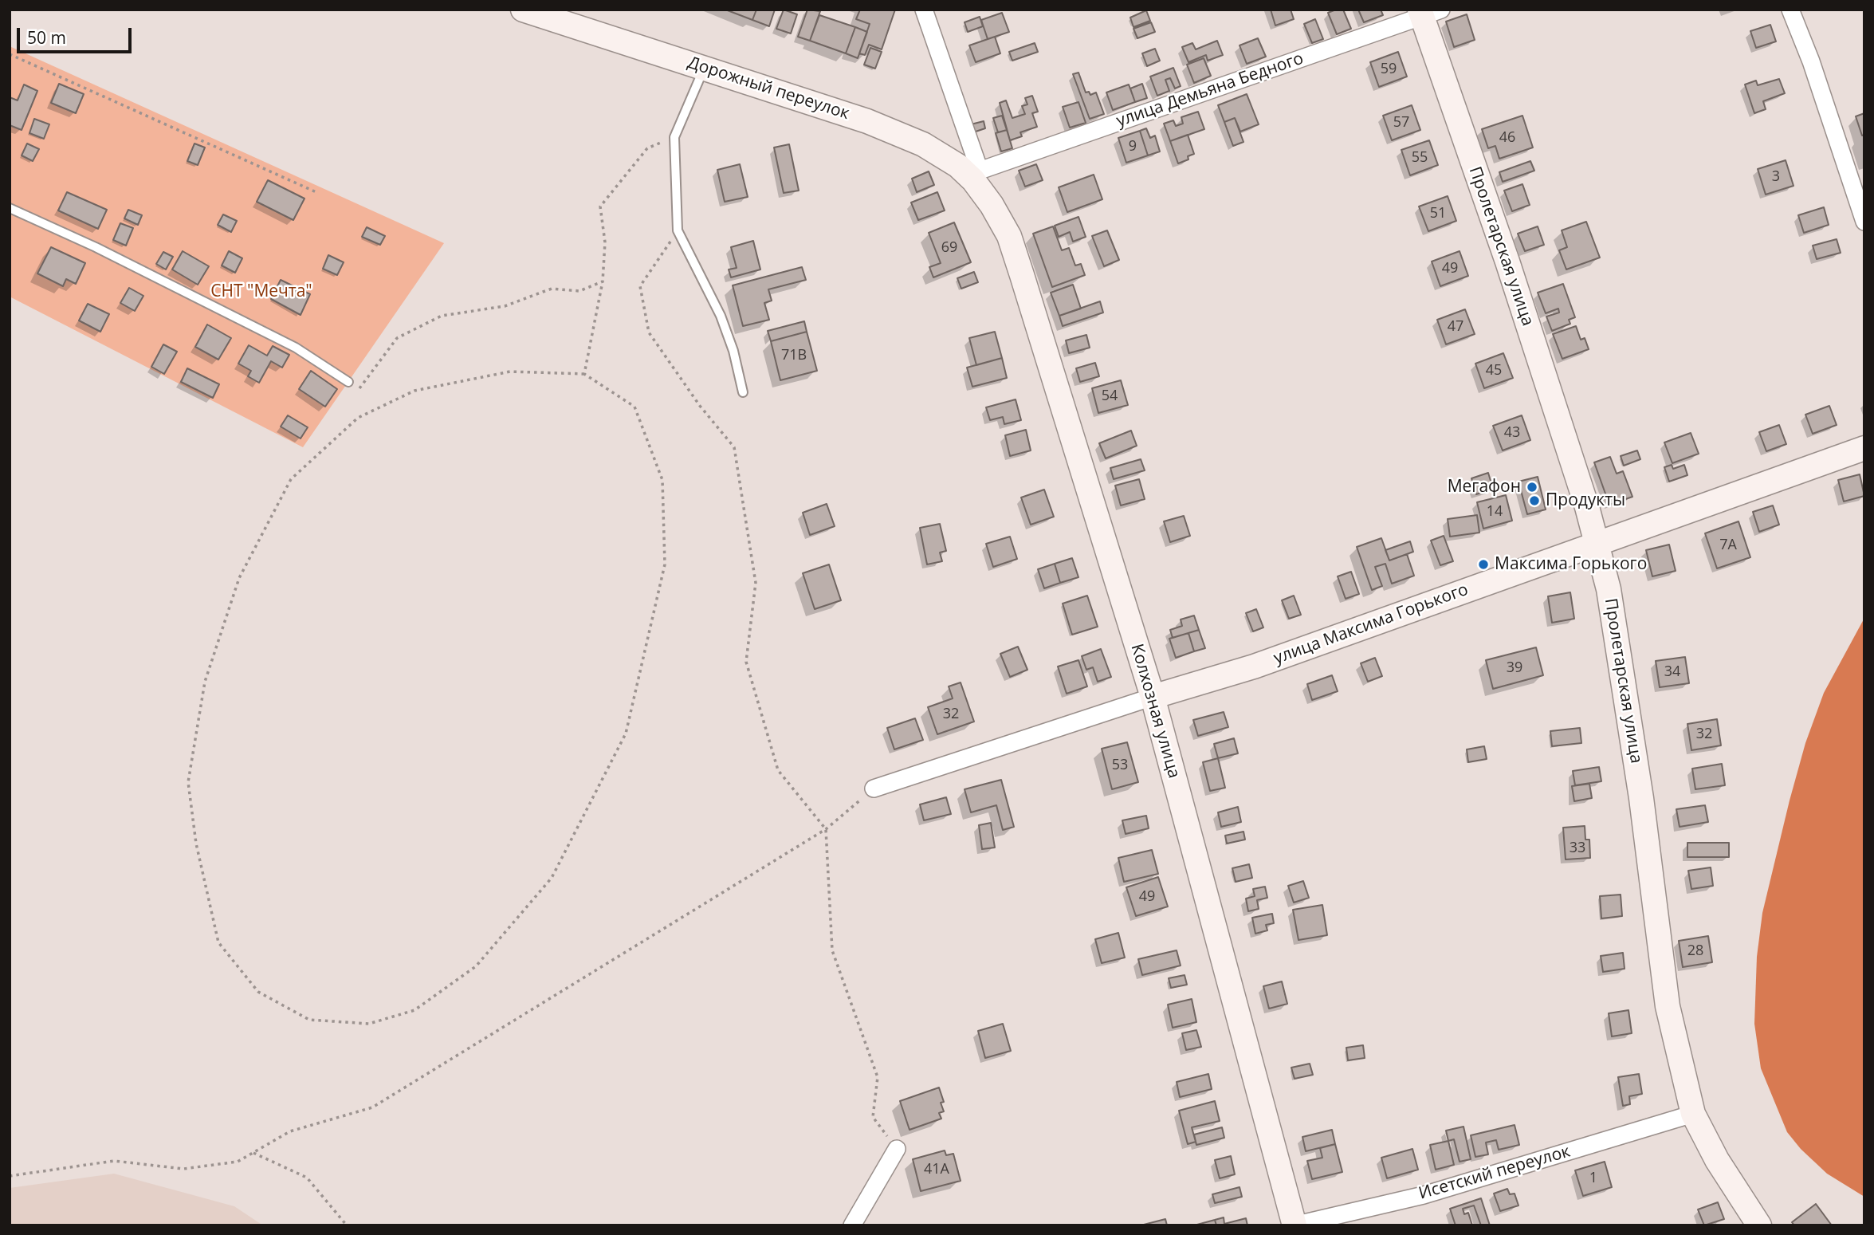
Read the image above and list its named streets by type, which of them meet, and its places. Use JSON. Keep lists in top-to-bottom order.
{
  "streets": {
    "main road": [
      "Дорожный переулок",
      "Пролетарская улица",
      "улица Максима Горького",
      "Колхозная улица"
    ],
    "street": ["улица Демьяна Бедного", "Исетский переулок"]
  },
  "crossings": [
    ["Дорожный переулок", "улица Демьяна Бедного"],
    ["Дорожный переулок", "Колхозная улица"],
    ["улица Демьяна Бедного", "Пролетарская улица"],
    ["Пролетарская улица", "улица Максима Горького"],
    ["Пролетарская улица", "Исетский переулок"],
    ["улица Максима Горького", "Колхозная улица"],
    ["Колхозная улица", "Исетский переулок"]
  ],
  "parks": ["СНТ \"Мечта\""],
  "places": ["Мегафон", "Продукты", "Максима Горького"],
  "house_numbers": [
    "59",
    "57",
    "46",
    "9",
    "55",
    "3",
    "51",
    "69",
    "49",
    "47",
    "71В",
    "45",
    "54",
    "43",
    "14",
    "7А",
    "39",
    "34",
    "32",
    "32",
    "53",
    "33",
    "49",
    "28",
    "41А",
    "1"
  ],
  "scale_bar": "50 m"
}
